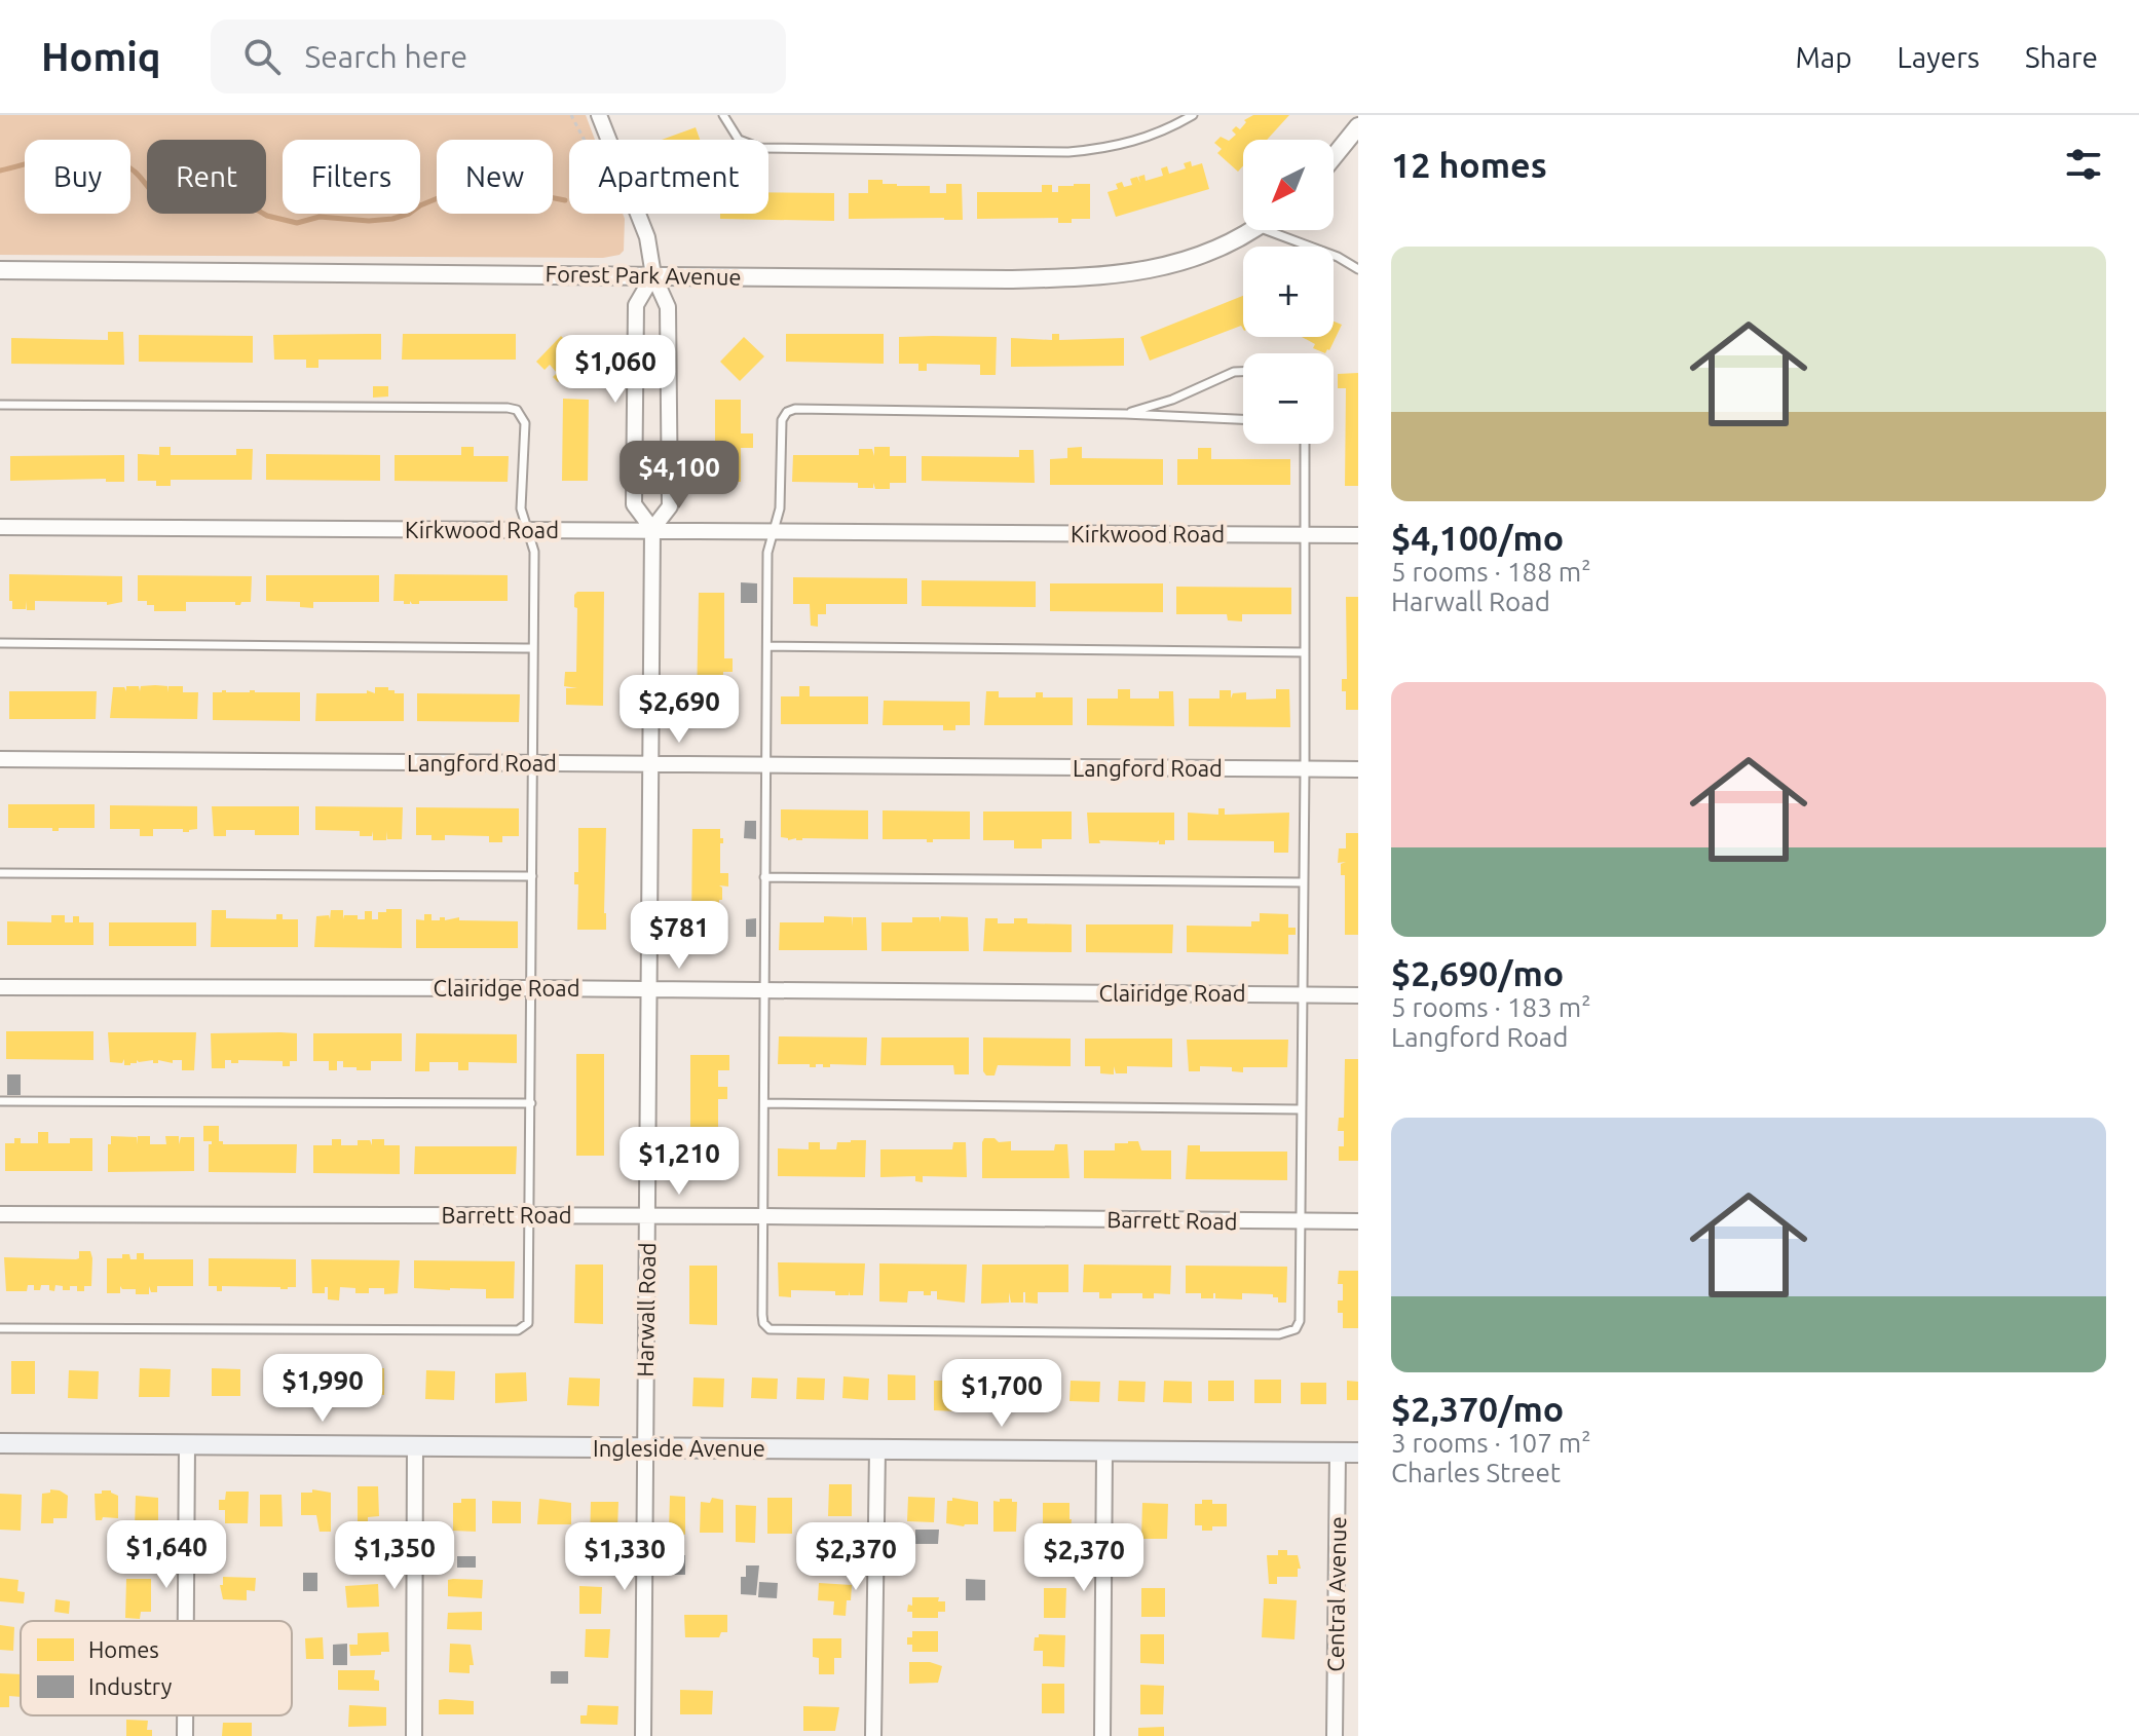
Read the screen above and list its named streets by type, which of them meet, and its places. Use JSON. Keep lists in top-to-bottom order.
{
  "streets": {
    "main road": ["Ingleside Avenue"],
    "street": [
      "Forest Park Avenue",
      "Kirkwood Road",
      "Langford Road",
      "Clairidge Road",
      "Barrett Road",
      "Harwall Road",
      "Central Avenue"
    ]
  },
  "crossings": [
    ["Forest Park Avenue", "Harwall Road"],
    ["Kirkwood Road", "Harwall Road"],
    ["Langford Road", "Harwall Road"],
    ["Clairidge Road", "Harwall Road"],
    ["Barrett Road", "Harwall Road"],
    ["Harwall Road", "Ingleside Avenue"],
    ["Ingleside Avenue", "Central Avenue"]
  ],
  "legend": ["Homes", "Industry"],
  "north": "bottom left",
  "page": {
    "header": "Homiq",
    "search": "Search here",
    "nav": ["Map", "Layers", "Share"],
    "heading": "12 homes",
    "map_buttons": ["+", "−"],
    "chip": [
      "Buy",
      "Rent",
      "Filters",
      "New",
      "Apartment"
    ],
    "list": [
      {
        "name": "$4,100/mo",
        "note": "5 rooms · 188 m² · Harwall Road"
      },
      {
        "name": "$2,690/mo",
        "note": "5 rooms · 183 m² · Langford Road"
      },
      {
        "name": "$2,370/mo",
        "note": "3 rooms · 107 m² · Charles Street"
      }
    ],
    "price": [
      "$1,060",
      "$4,100",
      "$2,690",
      "$781",
      "$1,210",
      "$1,990",
      "$1,700",
      "$1,640",
      "$1,350",
      "$1,330",
      "$2,370",
      "$2,370"
    ]
  }
}
